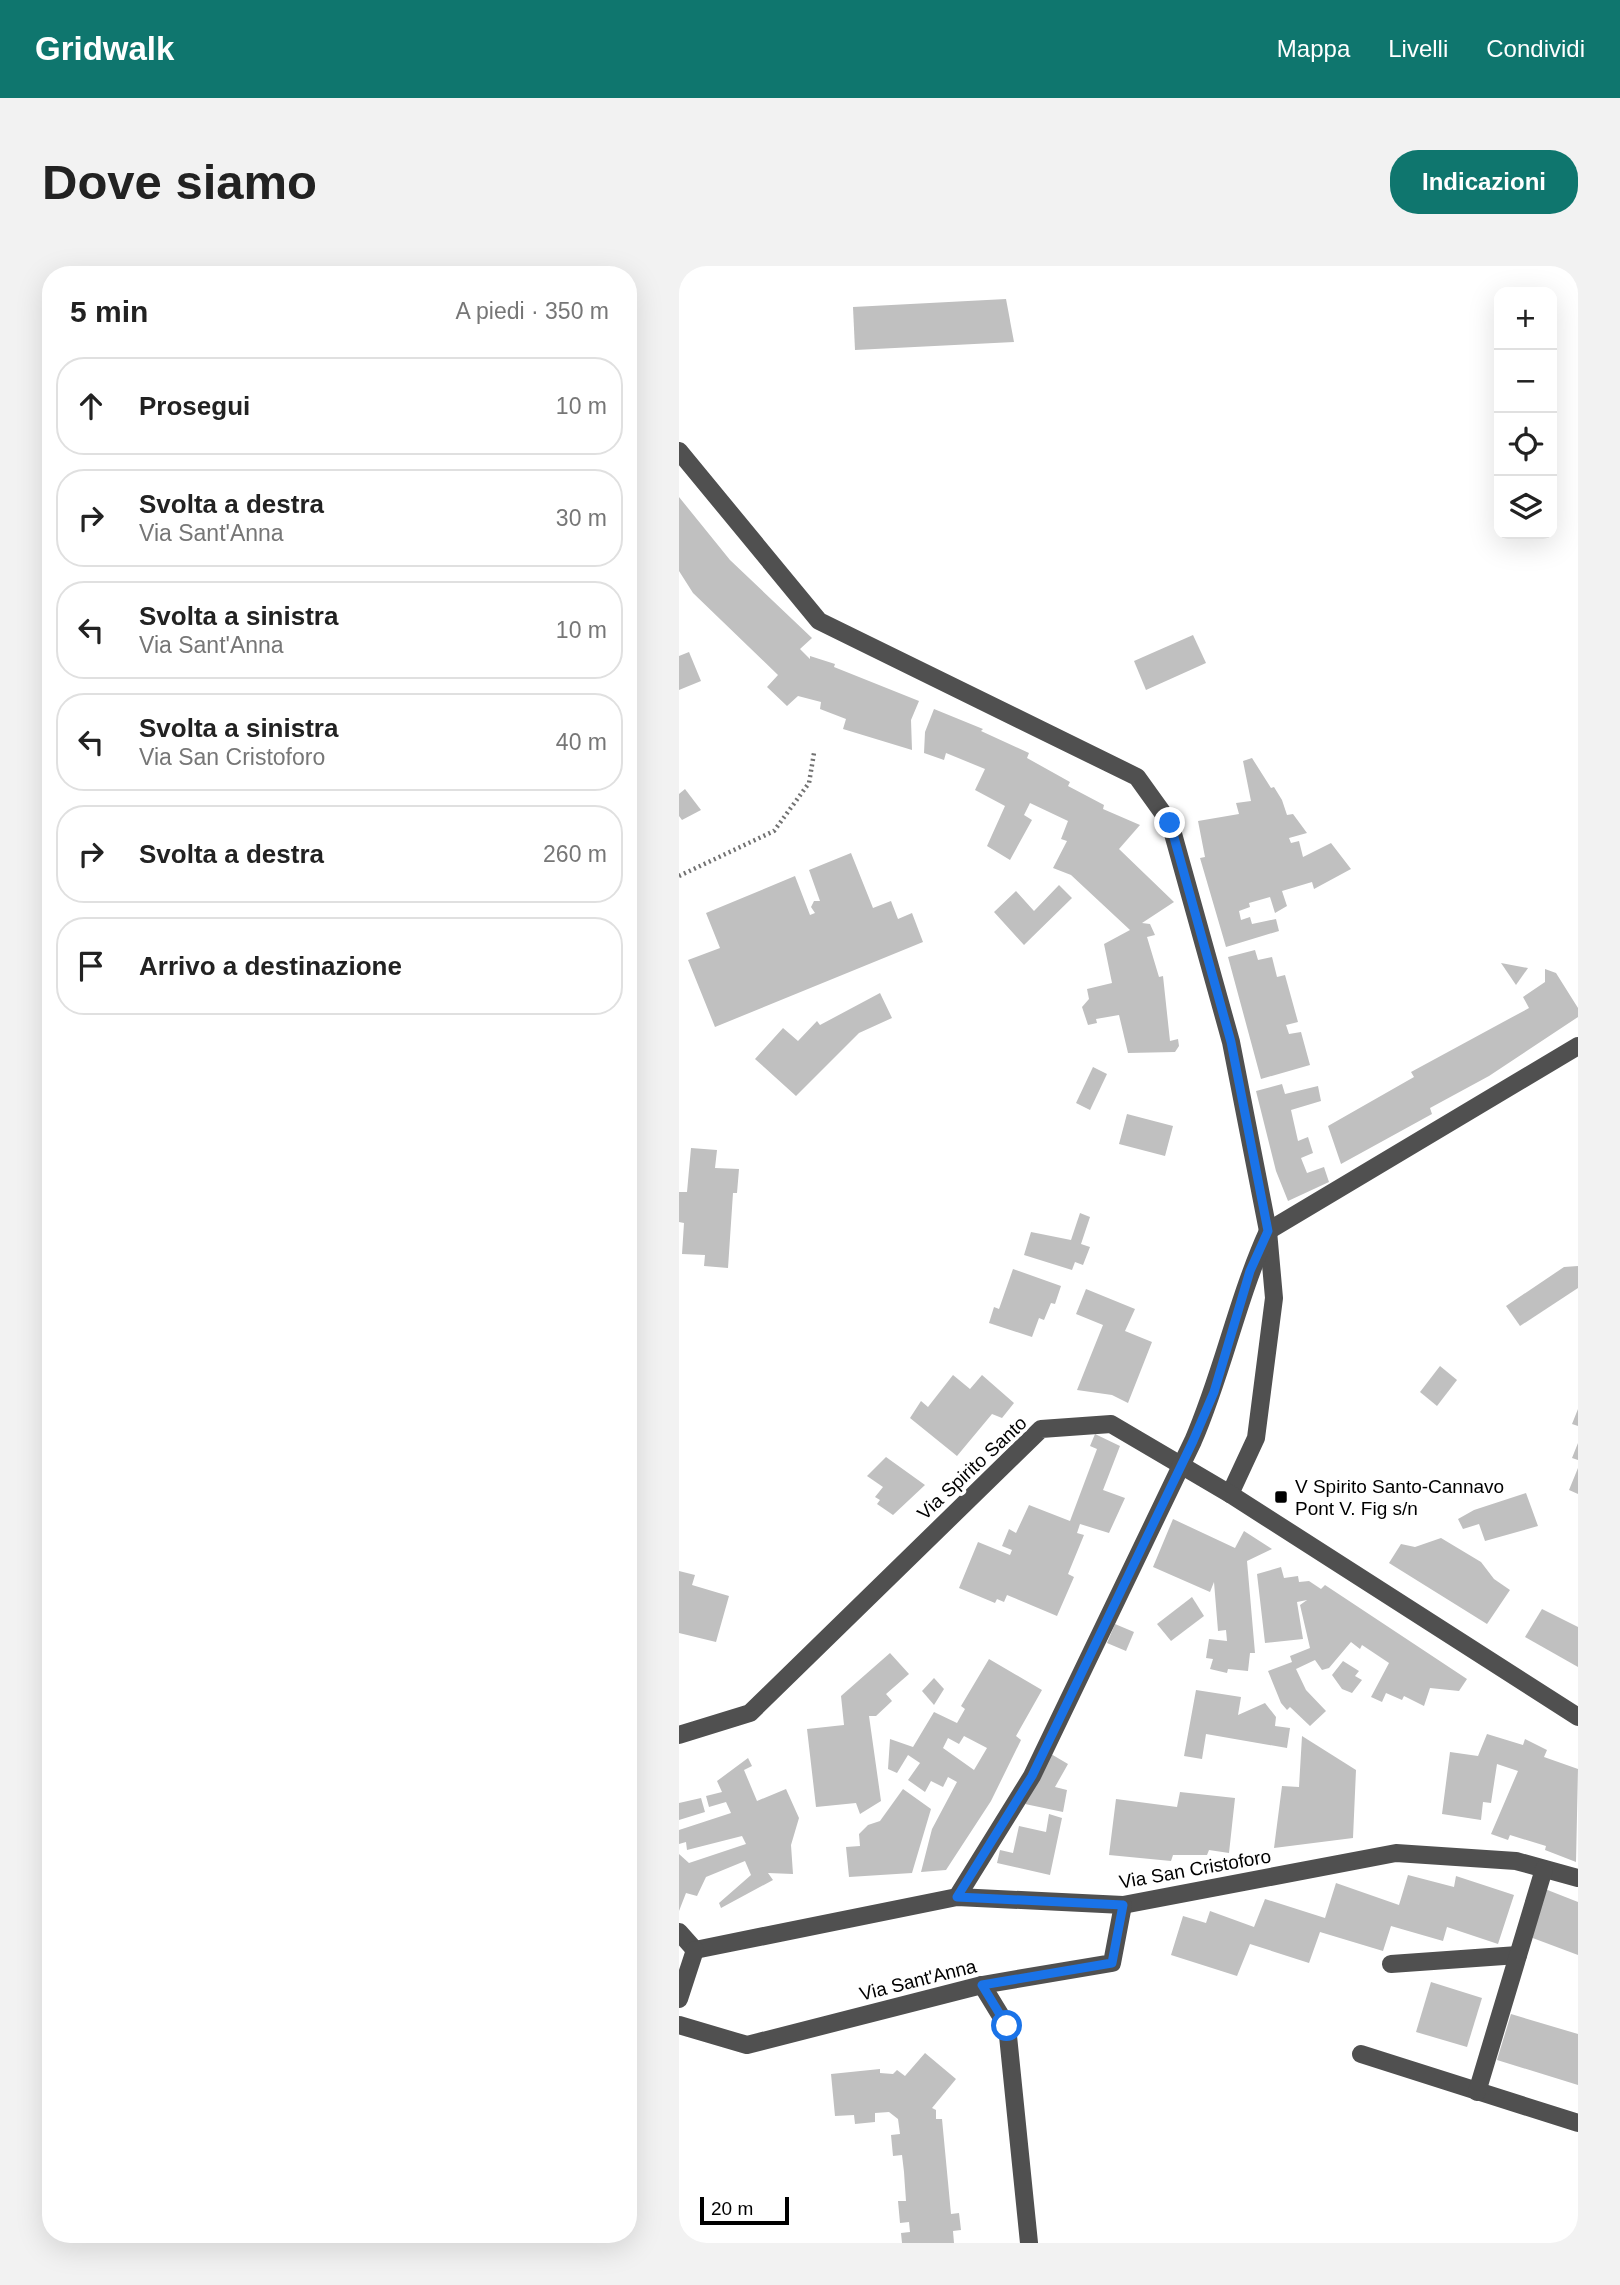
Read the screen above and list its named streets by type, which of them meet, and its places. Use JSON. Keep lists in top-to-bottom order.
{
  "streets": {
    "street": ["Via Spirito Santo", "Via San Cristoforo", "Via Sant'Anna"]
  },
  "crossings": [
    ["Via San Cristoforo", "Via Sant'Anna"]
  ],
  "places": {
    "transit": ["V Spirito Santo-Cannavo Pont V. Fig s/n"]
  },
  "scale_bar": "20 m",
  "page": {
    "header": "Gridwalk",
    "nav": ["Mappa", "Livelli", "Condividi"],
    "buttons": "Indicazioni",
    "title": "Dove siamo",
    "heading": ["5 min", "A piedi · 350 m"],
    "map_buttons": ["+", "−"],
    "list": [
      ["Prosegui", "10 m"],
      ["Svolta a destra", "Via Sant'Anna", "30 m"],
      ["Svolta a sinistra", "Via Sant'Anna", "10 m"],
      ["Svolta a sinistra", "Via San Cristoforo", "40 m"],
      ["Svolta a destra", "260 m"],
      "Arrivo a destinazione"
    ],
    "scale": "20 m"
  }
}
